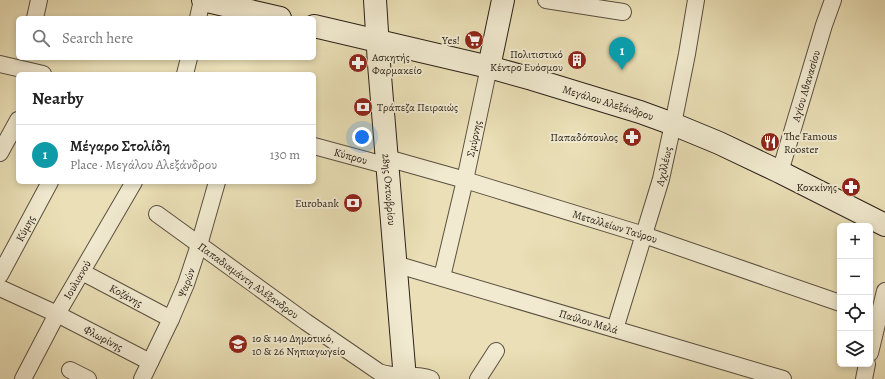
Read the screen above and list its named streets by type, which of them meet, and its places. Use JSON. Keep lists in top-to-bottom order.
{
  "streets": {
    "main road": ["Μεγάλου Αλεξάνδρου", "Σμύρνης", "28ης Οκτωβρίου"],
    "street": [
      "Αγίου Αθανασίου",
      "Κύπρου",
      "Αχιλλέως",
      "Μεταλλείων Ταύρου",
      "Κύμης",
      "Ιουλιανού",
      "Παπαδιαμάντη Αλέξανδρου",
      "Ψαρών",
      "Κοζάνης",
      "Παύλου Μελά",
      "Φλωρίνης"
    ]
  },
  "crossings": [
    ["Αγίου Αθανασίου", "Μεγάλου Αλεξάνδρου"],
    ["Μεγάλου Αλεξάνδρου", "Σμύρνης"],
    ["Μεγάλου Αλεξάνδρου", "Αχιλλέως"],
    ["Μεγάλου Αλεξάνδρου", "28ης Οκτωβρίου"],
    ["Σμύρνης", "Μεταλλείων Ταύρου"],
    ["Σμύρνης", "Παύλου Μελά"],
    ["Κύπρου", "28ης Οκτωβρίου"],
    ["Κύπρου", "Μεταλλείων Ταύρου"],
    ["Αχιλλέως", "Μεταλλείων Ταύρου"],
    ["Αχιλλέως", "Παύλου Μελά"],
    ["28ης Οκτωβρίου", "Μεταλλείων Ταύρου"],
    ["28ης Οκτωβρίου", "Παπαδιαμάντη Αλέξανδρου"],
    ["28ης Οκτωβρίου", "Παύλου Μελά"],
    ["Ιουλιανού", "Κοζάνης"],
    ["Ιουλιανού", "Φλωρίνης"],
    ["Παπαδιαμάντη Αλέξανδρου", "Ψαρών"],
    ["Ψαρών", "Κοζάνης"],
    ["Ψαρών", "Φλωρίνης"]
  ],
  "places": {
    "supermarket": ["Yes!"],
    "building": ["Πολιτιστικό Κέντρο Ευόσμου"],
    "pharmacy": ["Ασκητής Φαρμακείο", "Παπαδόπουλος", "Κοκκίνης"],
    "bank": ["Τράπεζα Πειραιώς", "Eurobank"],
    "restaurant": ["The Famous Rooster"],
    "school or university": ["1ο & 14ο Δημοτικό, 10 & 26 Νηπιαγωγείο"]
  },
  "page": {
    "search": "Search here",
    "pins": "1",
    "heading": "Nearby",
    "list": [
      {
        "mark": "1",
        "name": "Μέγαρο Στολίδη",
        "note": "Place · Μεγάλου Αλεξάνδρου",
        "value": "130 m"
      }
    ],
    "map_buttons": ["+", "−"]
  }
}
